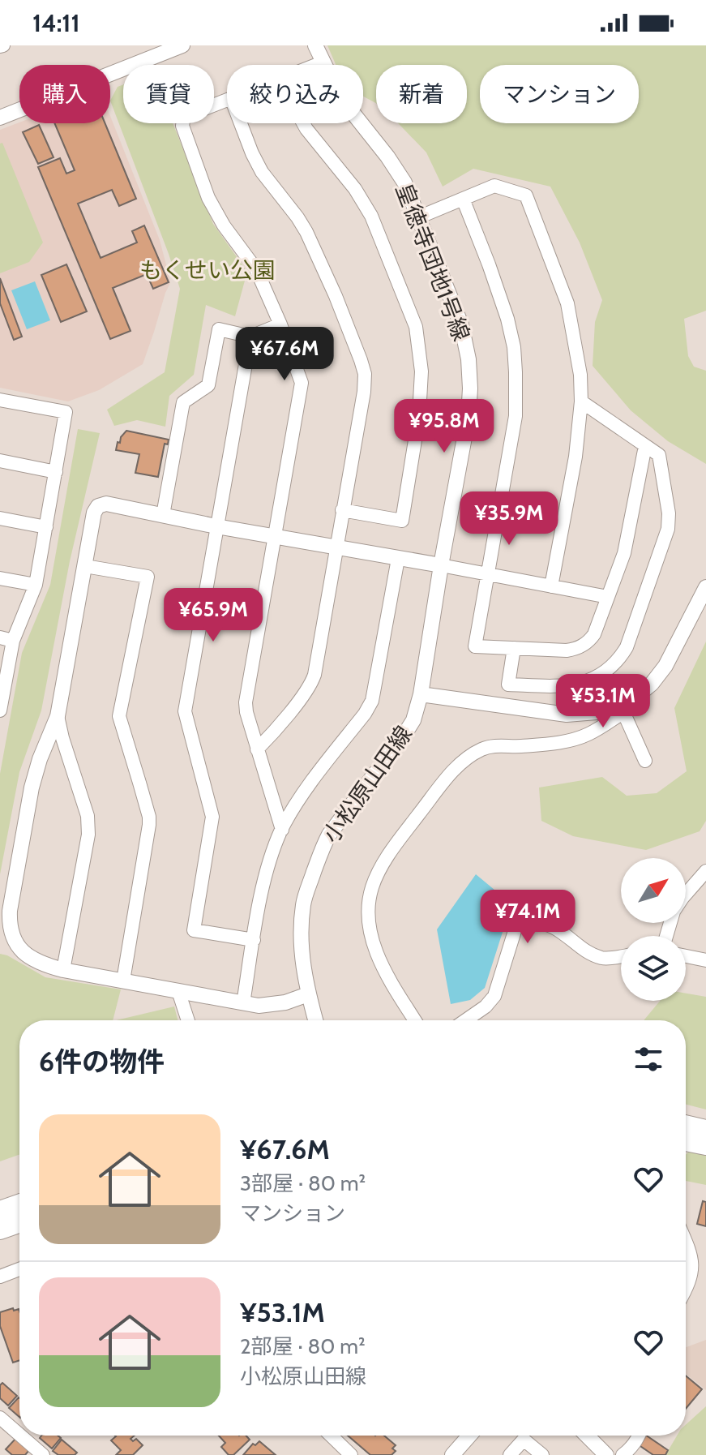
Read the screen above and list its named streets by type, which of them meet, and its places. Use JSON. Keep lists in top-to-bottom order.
{
  "streets": {
    "street": ["皇徳寺団地1号線", "小松原山田線"]
  },
  "crossings": [
    ["皇徳寺団地1号線", "小松原山田線"]
  ],
  "parks": ["もくせい公園"],
  "north": "top right",
  "page": {
    "status": "14:11",
    "chip": [
      "購入",
      "賃貸",
      "絞り込み",
      "新着",
      "マンション"
    ],
    "price": [
      "¥67.6M",
      "¥95.8M",
      "¥35.9M",
      "¥65.9M",
      "¥53.1M",
      "¥74.1M"
    ],
    "heading": "6件の物件",
    "list": [
      {
        "name": "¥67.6M",
        "note": "3部屋 · 80 m² · マンション"
      },
      {
        "name": "¥53.1M",
        "note": "2部屋 · 80 m² · 小松原山田線"
      }
    ]
  }
}
